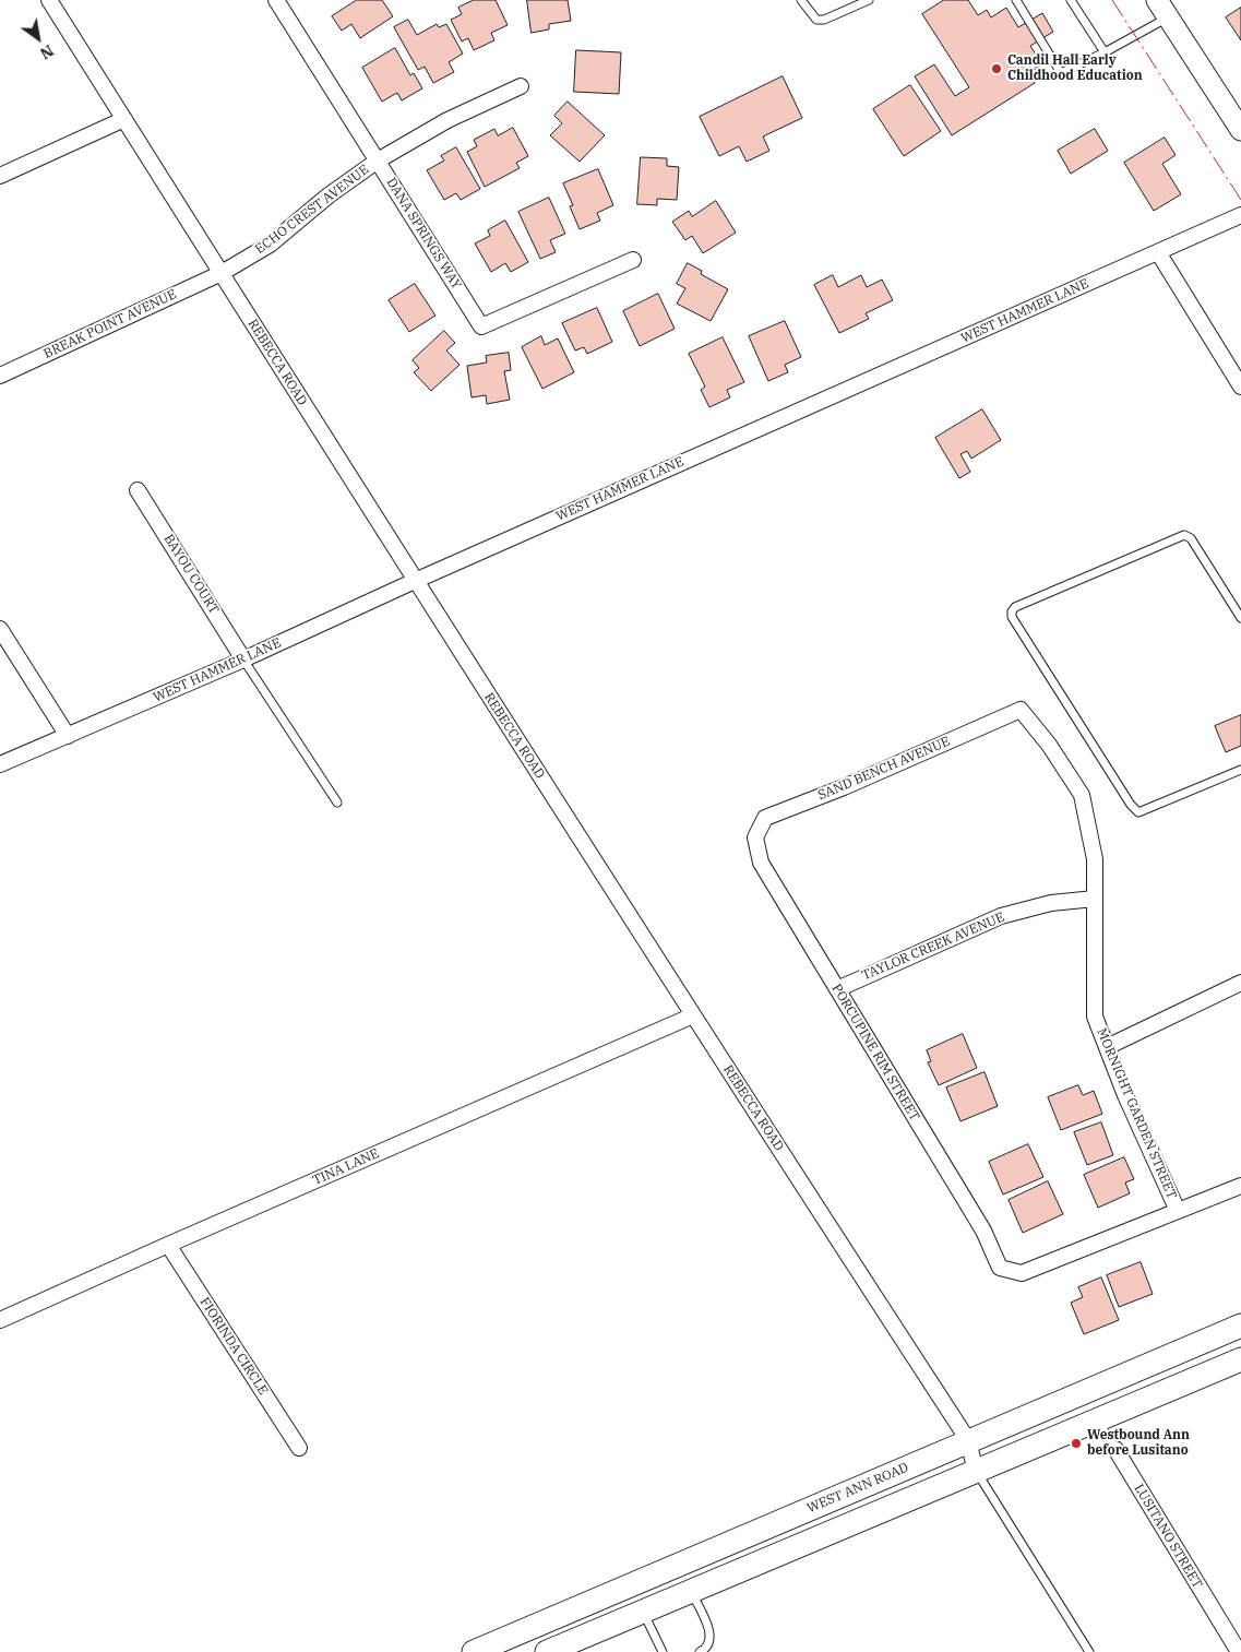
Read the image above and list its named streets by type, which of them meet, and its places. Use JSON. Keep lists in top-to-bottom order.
{
  "streets": {
    "main road": ["WEST ANN ROAD"],
    "street": [
      "ECHO CREST AVENUE",
      "DANA SPRINGS WAY",
      "WEST HAMMER LANE",
      "BREAK POINT AVENUE",
      "REBECCA ROAD",
      "BAYOU COURT",
      "SAND BENCH AVENUE",
      "TAYLOR CREEK AVENUE",
      "PORCUPINE RIM STREET",
      "MORNIGHT GARDEN STREET",
      "TINA LANE",
      "FIORINDA CIRCLE",
      "LUSITANO STREET"
    ]
  },
  "crossings": [
    ["ECHO CREST AVENUE", "DANA SPRINGS WAY"],
    ["ECHO CREST AVENUE", "BREAK POINT AVENUE"],
    ["ECHO CREST AVENUE", "REBECCA ROAD"],
    ["WEST HAMMER LANE", "REBECCA ROAD"],
    ["WEST HAMMER LANE", "BAYOU COURT"],
    ["BREAK POINT AVENUE", "REBECCA ROAD"],
    ["REBECCA ROAD", "TINA LANE"],
    ["REBECCA ROAD", "WEST ANN ROAD"],
    ["SAND BENCH AVENUE", "PORCUPINE RIM STREET"],
    ["SAND BENCH AVENUE", "MORNIGHT GARDEN STREET"],
    ["TAYLOR CREEK AVENUE", "PORCUPINE RIM STREET"],
    ["TAYLOR CREEK AVENUE", "MORNIGHT GARDEN STREET"],
    ["PORCUPINE RIM STREET", "MORNIGHT GARDEN STREET"],
    ["TINA LANE", "FIORINDA CIRCLE"]
  ],
  "places": ["Candil Hall Early Childhood Education", "Westbound Ann before Lusitano"],
  "north": "bottom right"
}
